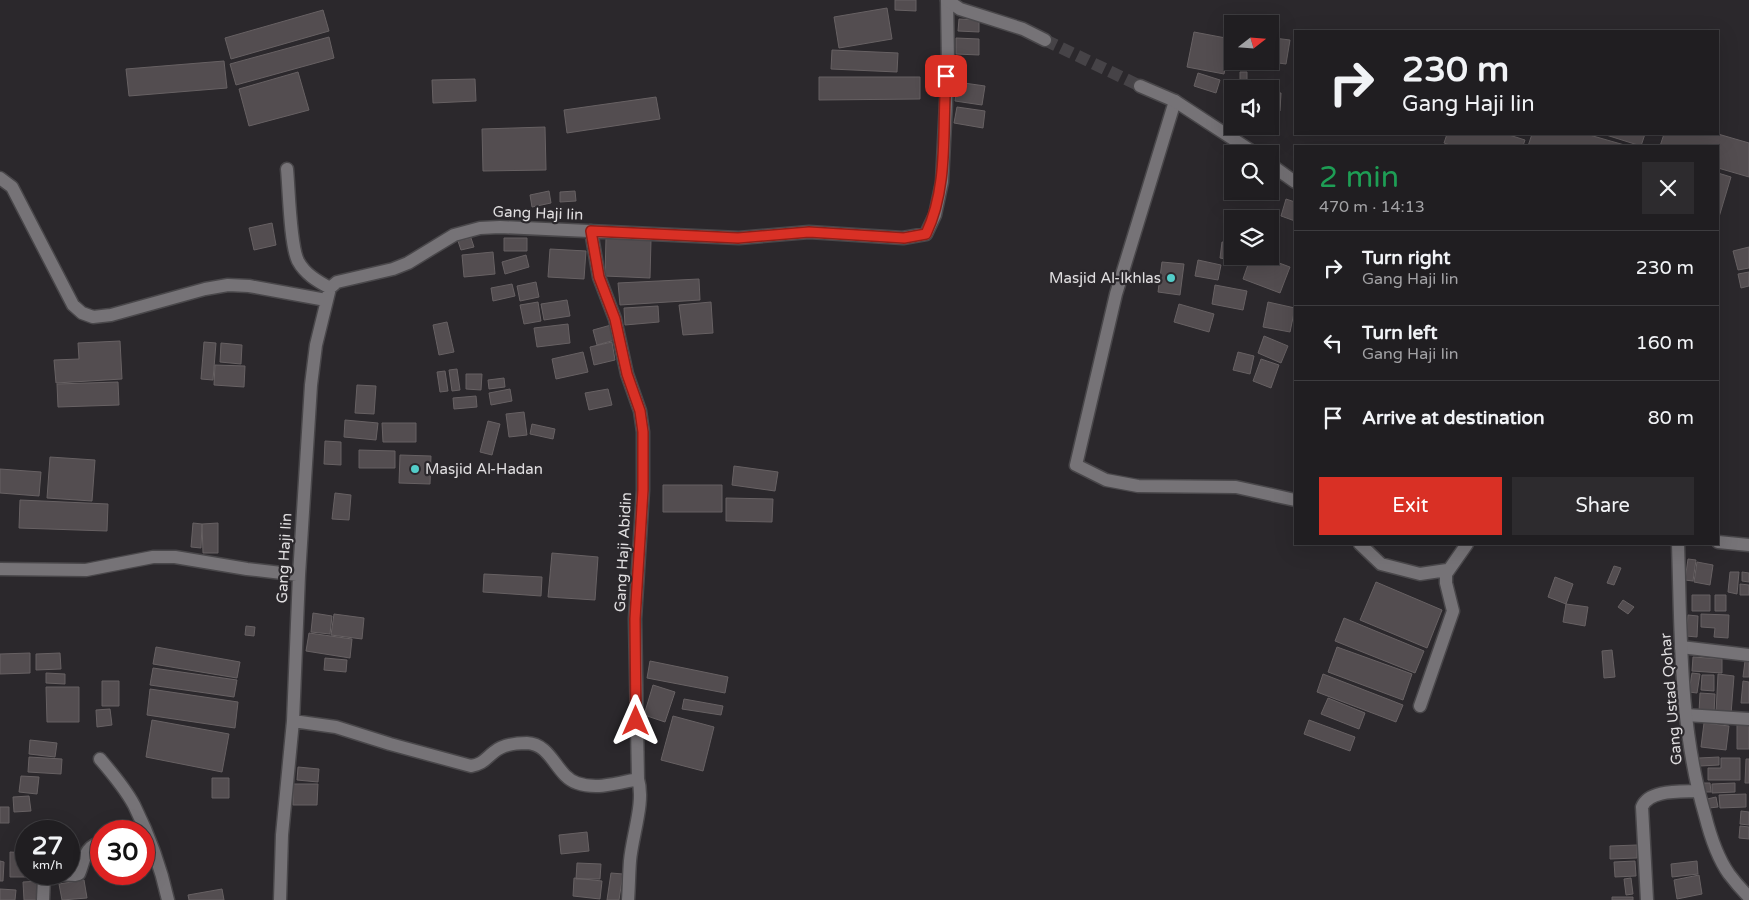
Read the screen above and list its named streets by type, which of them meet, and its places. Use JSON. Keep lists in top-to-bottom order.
{
  "streets": {
    "street": ["Gang Haji Iin", "Gang Haji Abidin", "Gang Ustad Qohar"]
  },
  "crossings": [
    ["Gang Haji Iin", "Gang Haji Abidin"]
  ],
  "places": ["Masjid Al-Ikhlas", "Masjid Al-Hadan"],
  "north": "right",
  "page": {
    "turn": ["230 m", "Gang Haji Iin"],
    "heading": ["2 min", "470 m · 14:13"],
    "list": [
      {
        "name": "Turn right",
        "note": "Gang Haji Iin",
        "value": "230 m"
      },
      {
        "name": "Turn left",
        "note": "Gang Haji Iin",
        "value": "160 m"
      },
      {
        "name": "Arrive at destination",
        "value": "80 m"
      }
    ],
    "buttons": ["Exit", "Share"],
    "speed": "27 km/h",
    "limit": "30"
  }
}
